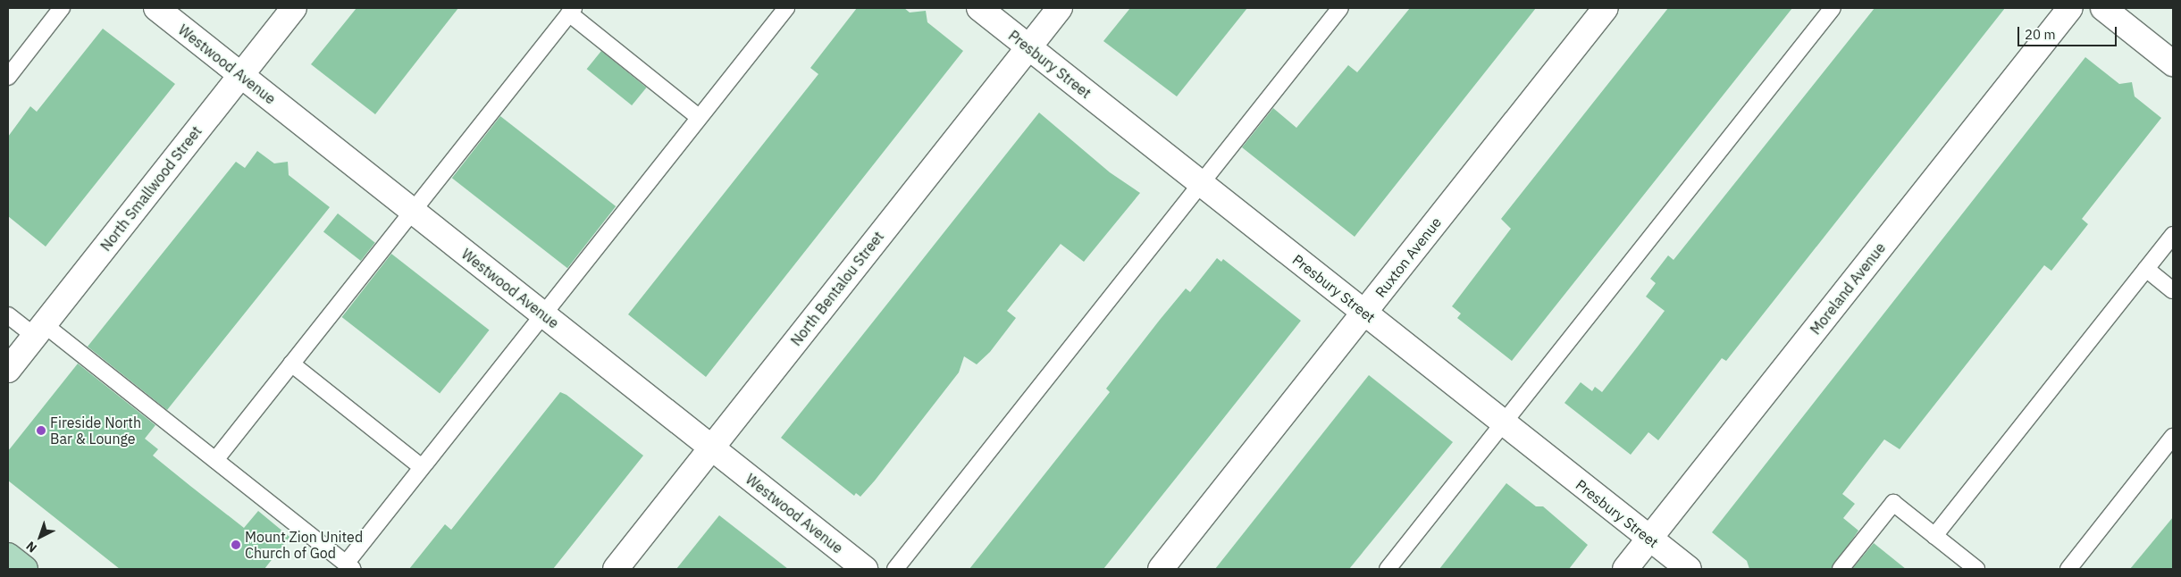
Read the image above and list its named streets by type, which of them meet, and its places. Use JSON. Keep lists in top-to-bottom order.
{
  "streets": {
    "street": [
      "Westwood Avenue",
      "Presbury Street",
      "North Smallwood Street",
      "Ruxton Avenue",
      "North Bentalou Street",
      "Moreland Avenue"
    ]
  },
  "crossings": [
    ["Westwood Avenue", "North Smallwood Street"],
    ["Westwood Avenue", "North Bentalou Street"],
    ["Presbury Street", "Ruxton Avenue"],
    ["Presbury Street", "North Bentalou Street"],
    ["Presbury Street", "Moreland Avenue"]
  ],
  "places": ["Fireside North Bar & Lounge", "Mount Zion United Church of God"],
  "scale_bar": "20 m",
  "north": "bottom left"
}
